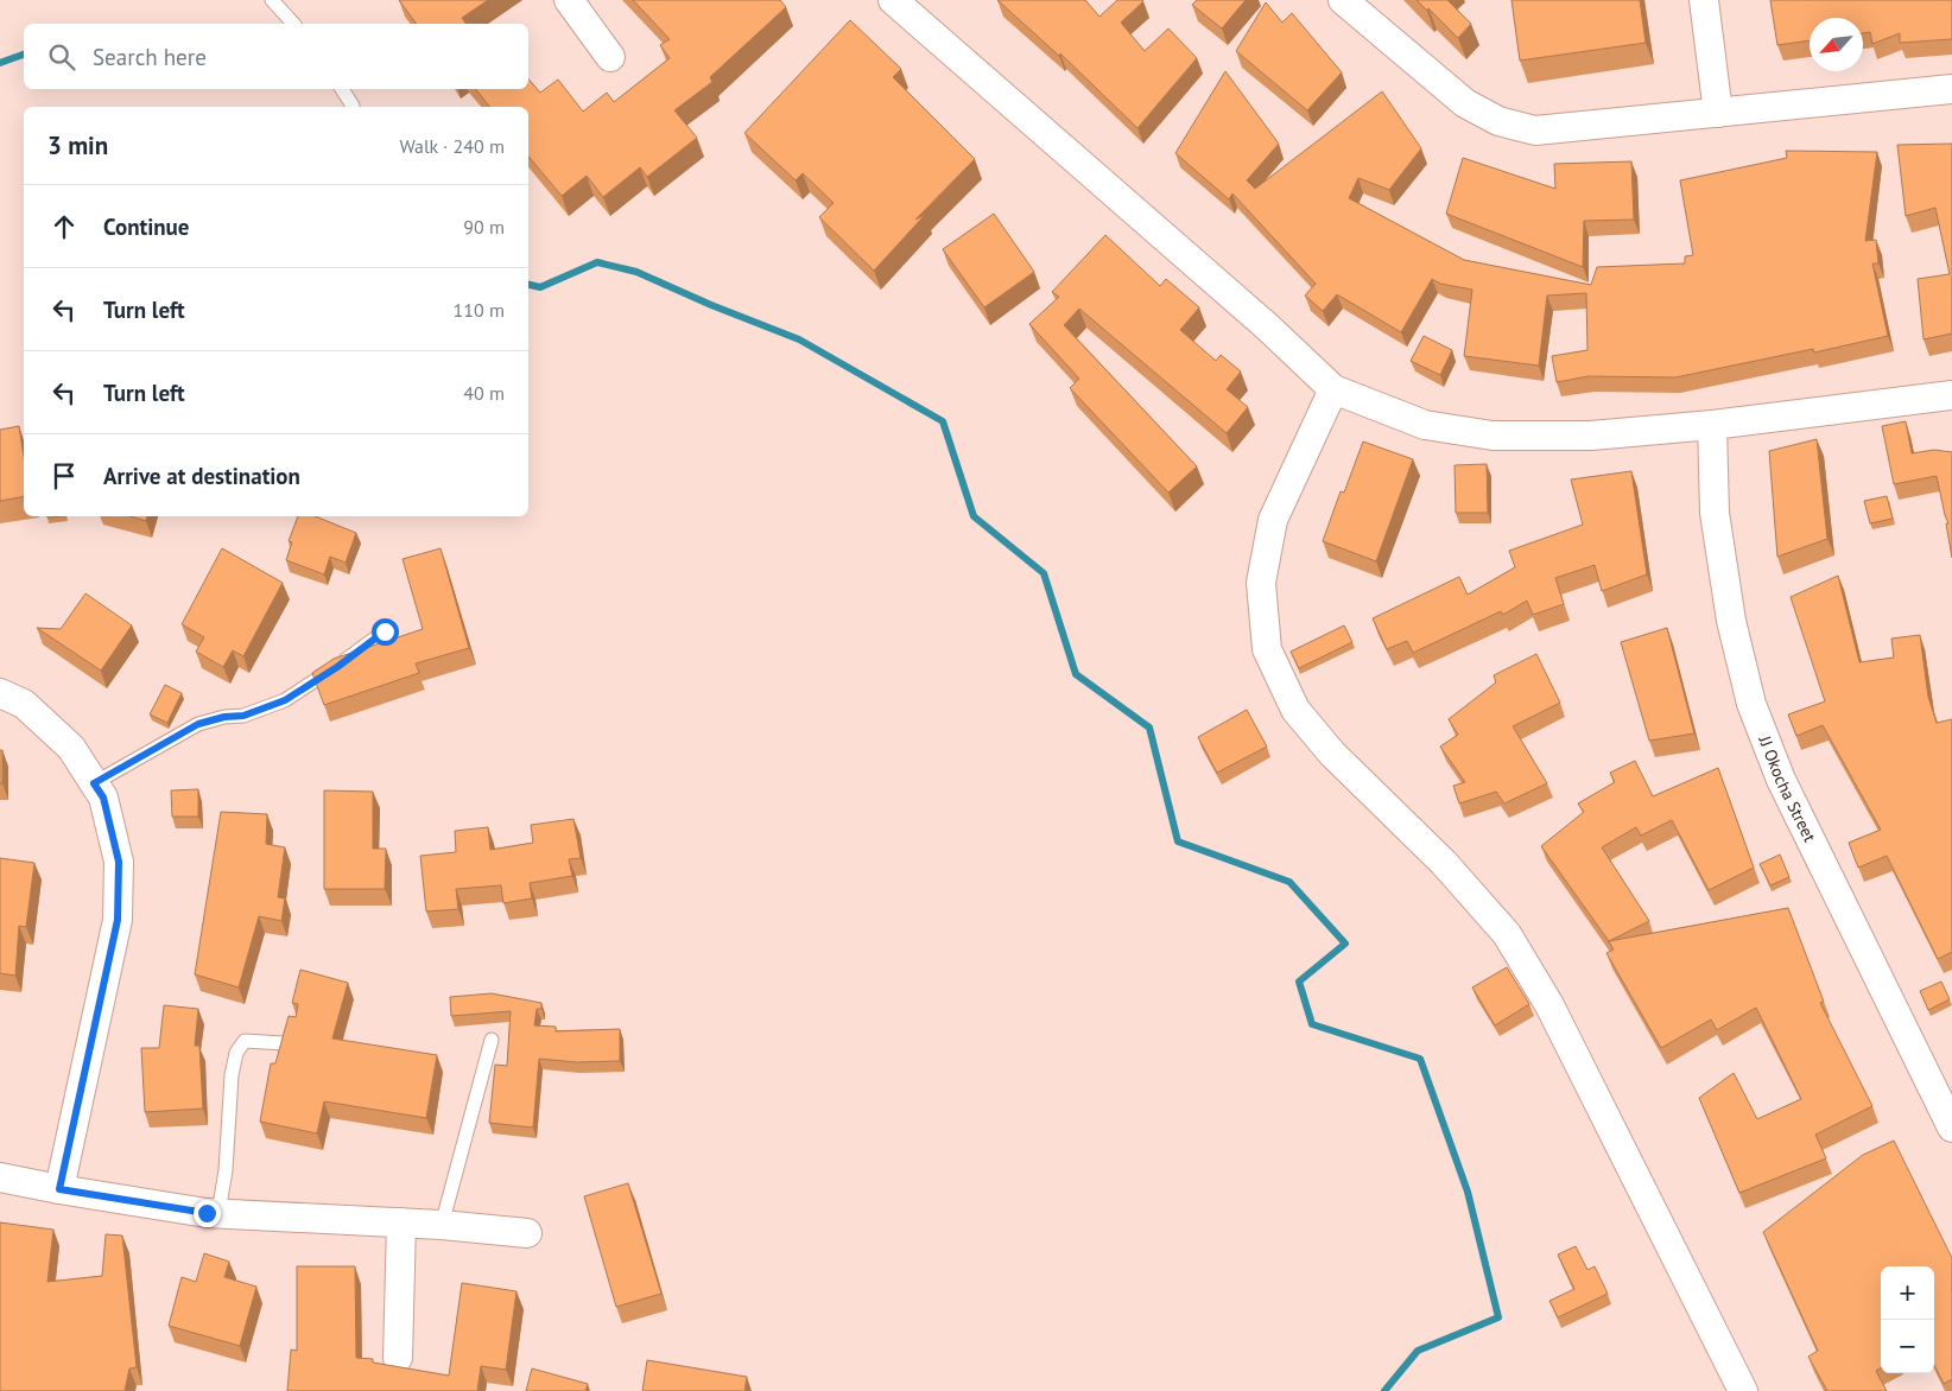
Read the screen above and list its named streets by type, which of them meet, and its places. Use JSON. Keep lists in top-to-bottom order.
{
  "streets": {
    "street": ["JJ Okocha Street"]
  },
  "north": "bottom left",
  "page": {
    "search": "Search here",
    "heading": ["3 min", "Walk · 240 m"],
    "list": [
      ["Continue", "90 m"],
      ["Turn left", "110 m"],
      ["Turn left", "40 m"],
      "Arrive at destination"
    ],
    "map_buttons": ["+", "−"]
  }
}
